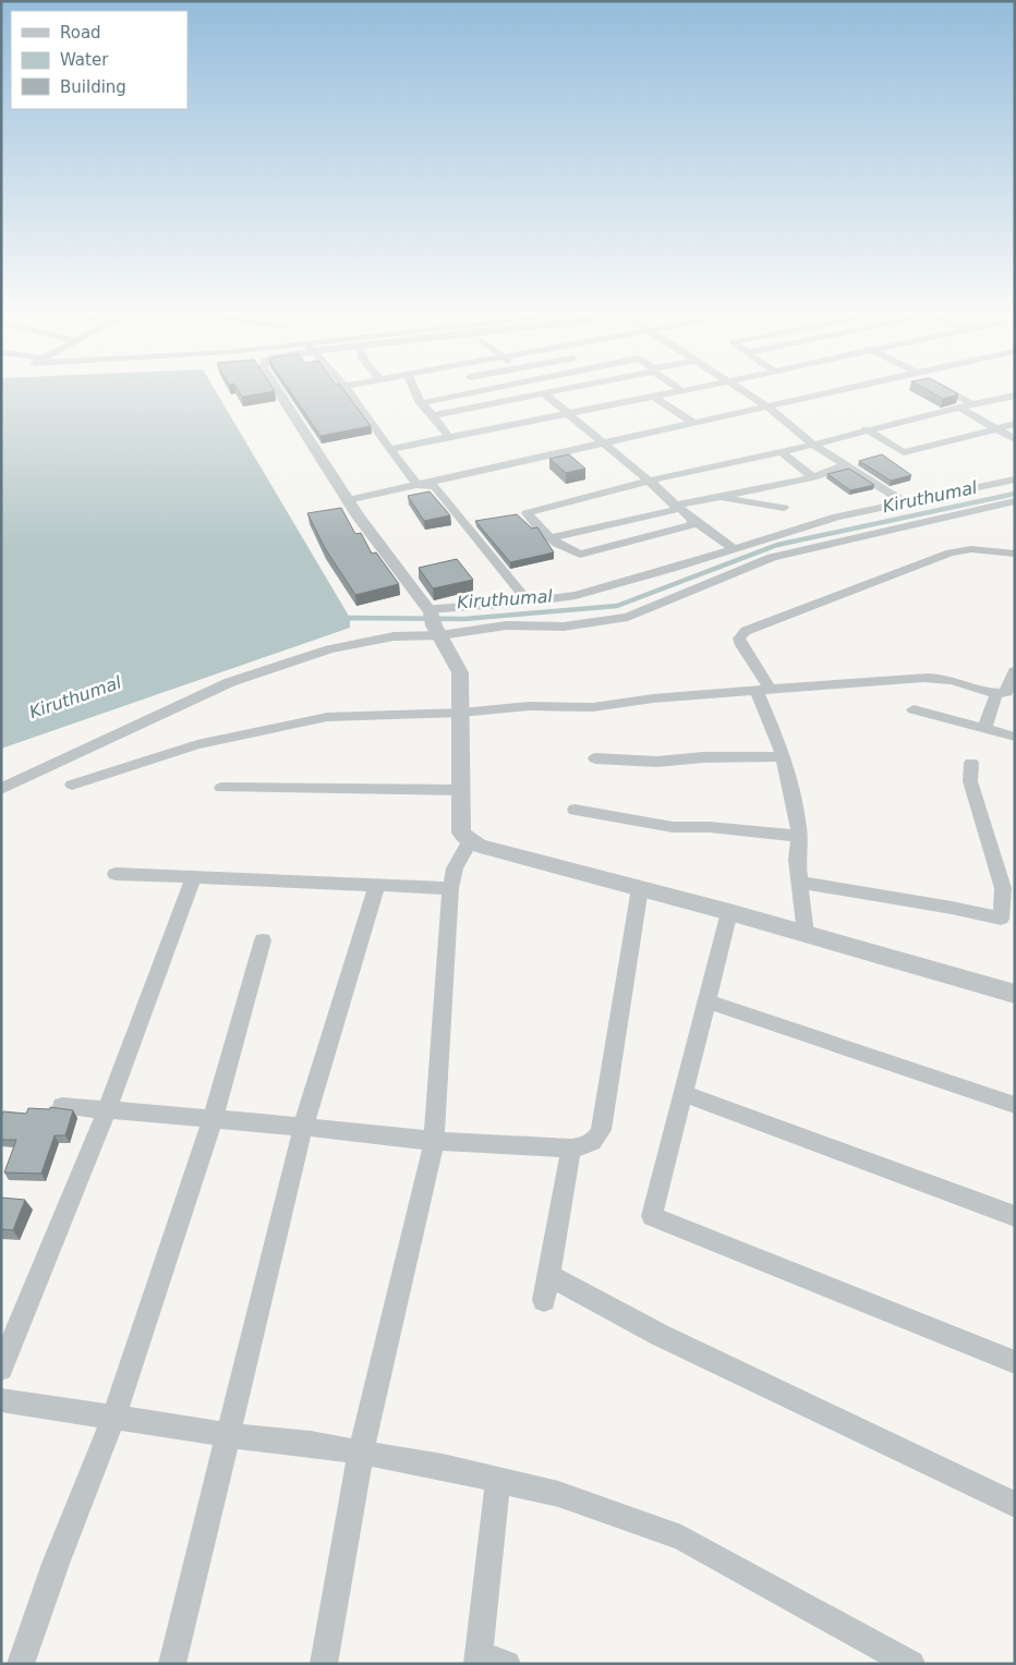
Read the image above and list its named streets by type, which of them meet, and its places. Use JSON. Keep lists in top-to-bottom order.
{
  "water": ["Kiruthumal"],
  "legend": ["Road", "Water", "Building"]
}
